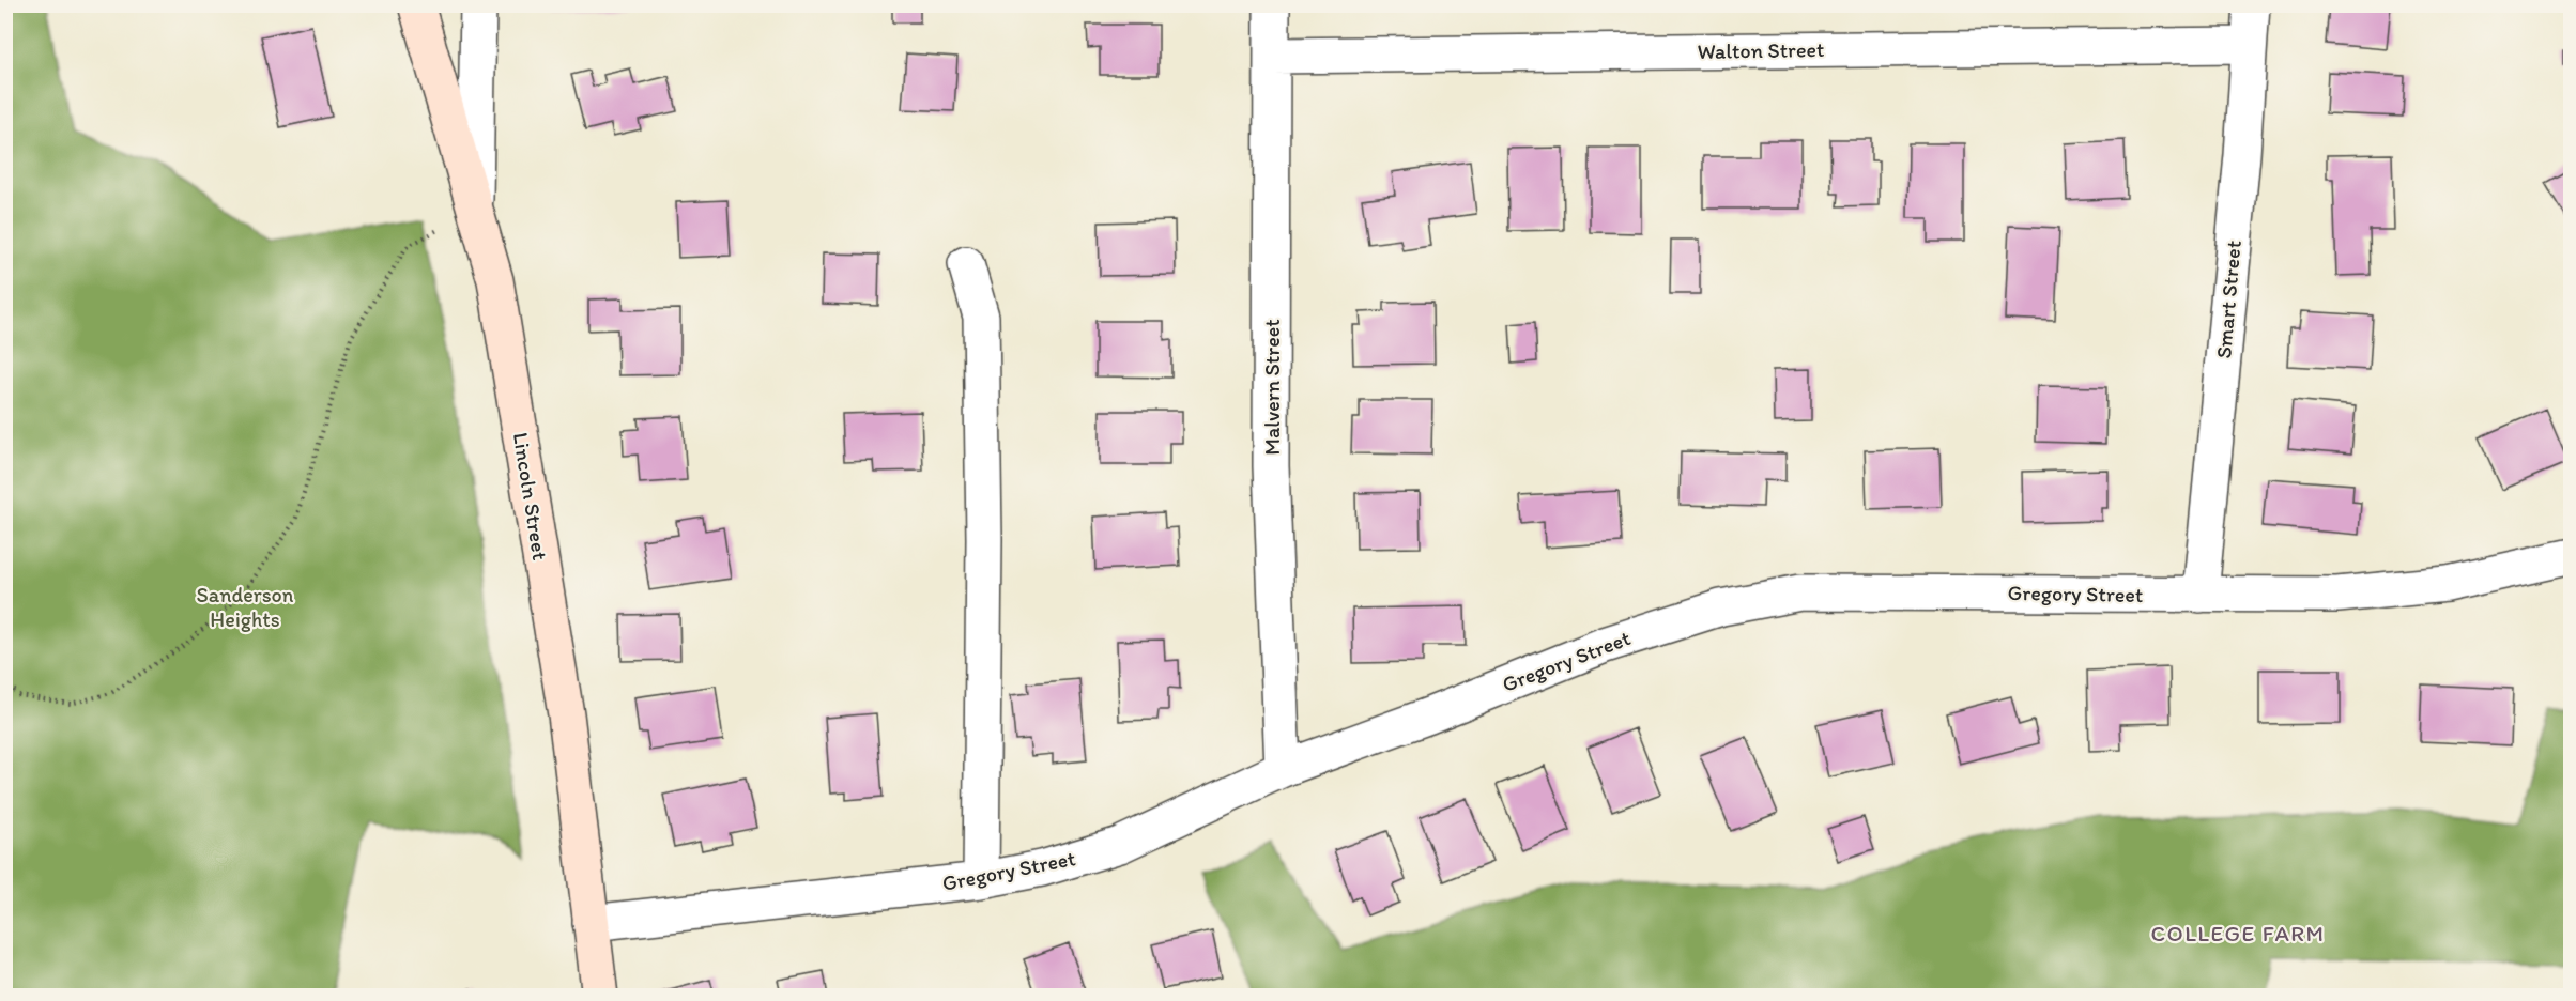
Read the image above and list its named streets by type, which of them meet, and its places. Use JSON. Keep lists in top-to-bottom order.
{
  "streets": {
    "street": [
      "Walton Street",
      "Smart Street",
      "Malvern Street",
      "Lincoln Street",
      "Gregory Street"
    ]
  },
  "crossings": [
    ["Walton Street", "Smart Street"],
    ["Walton Street", "Malvern Street"],
    ["Smart Street", "Gregory Street"],
    ["Malvern Street", "Gregory Street"],
    ["Lincoln Street", "Gregory Street"]
  ],
  "districts": ["COLLEGE FARM"],
  "parks": ["Sanderson Heights"]
}
